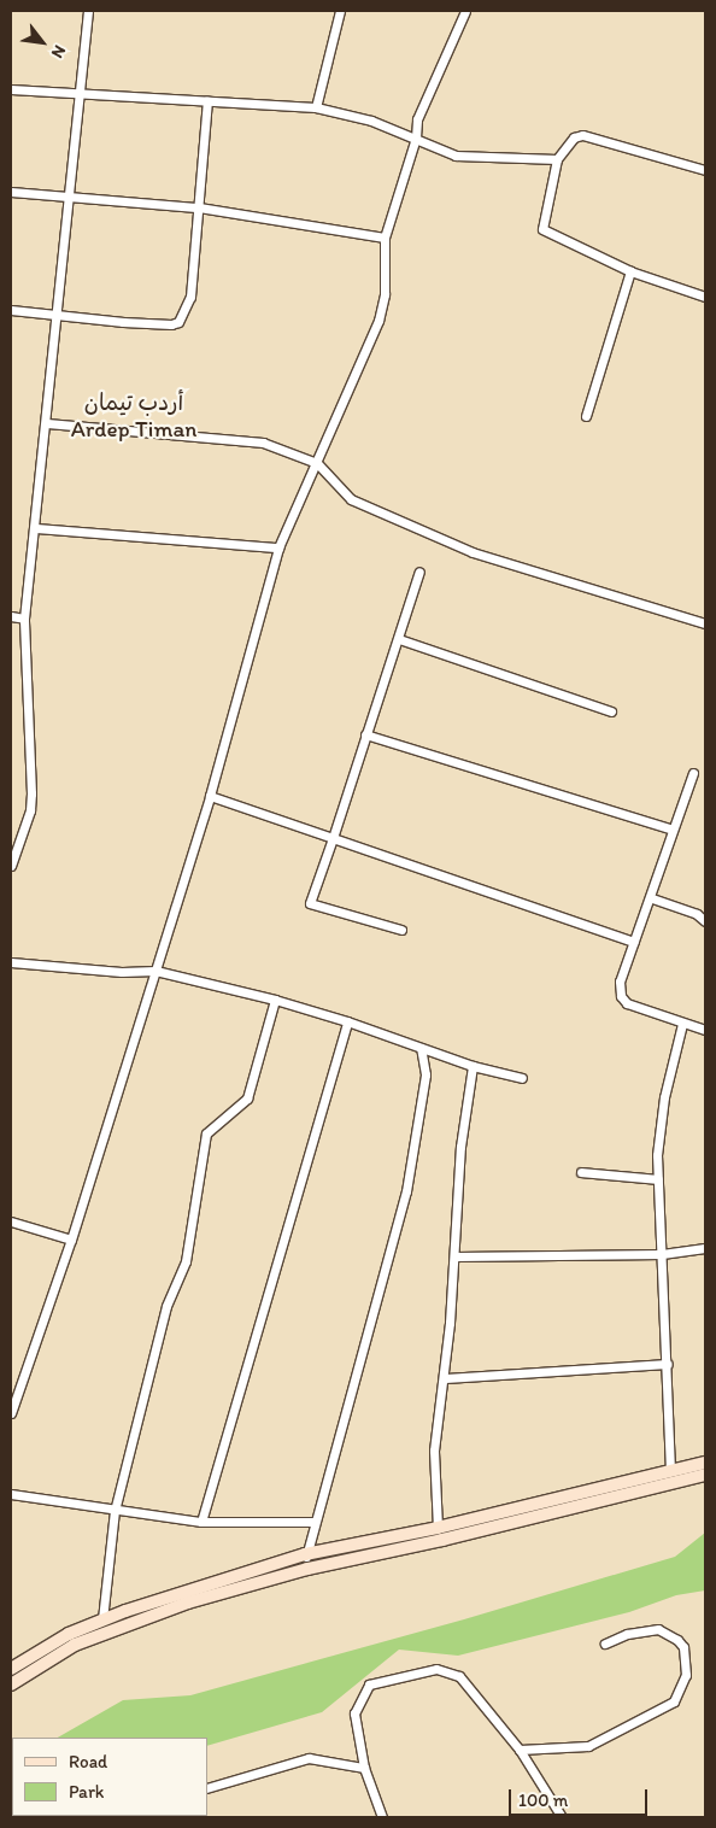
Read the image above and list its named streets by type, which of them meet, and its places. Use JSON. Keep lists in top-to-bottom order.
{
  "districts": ["أردب تيمان Ardep Timan"],
  "legend": ["Road", "Park"],
  "scale_bar": "100 m",
  "north": "bottom right"
}
